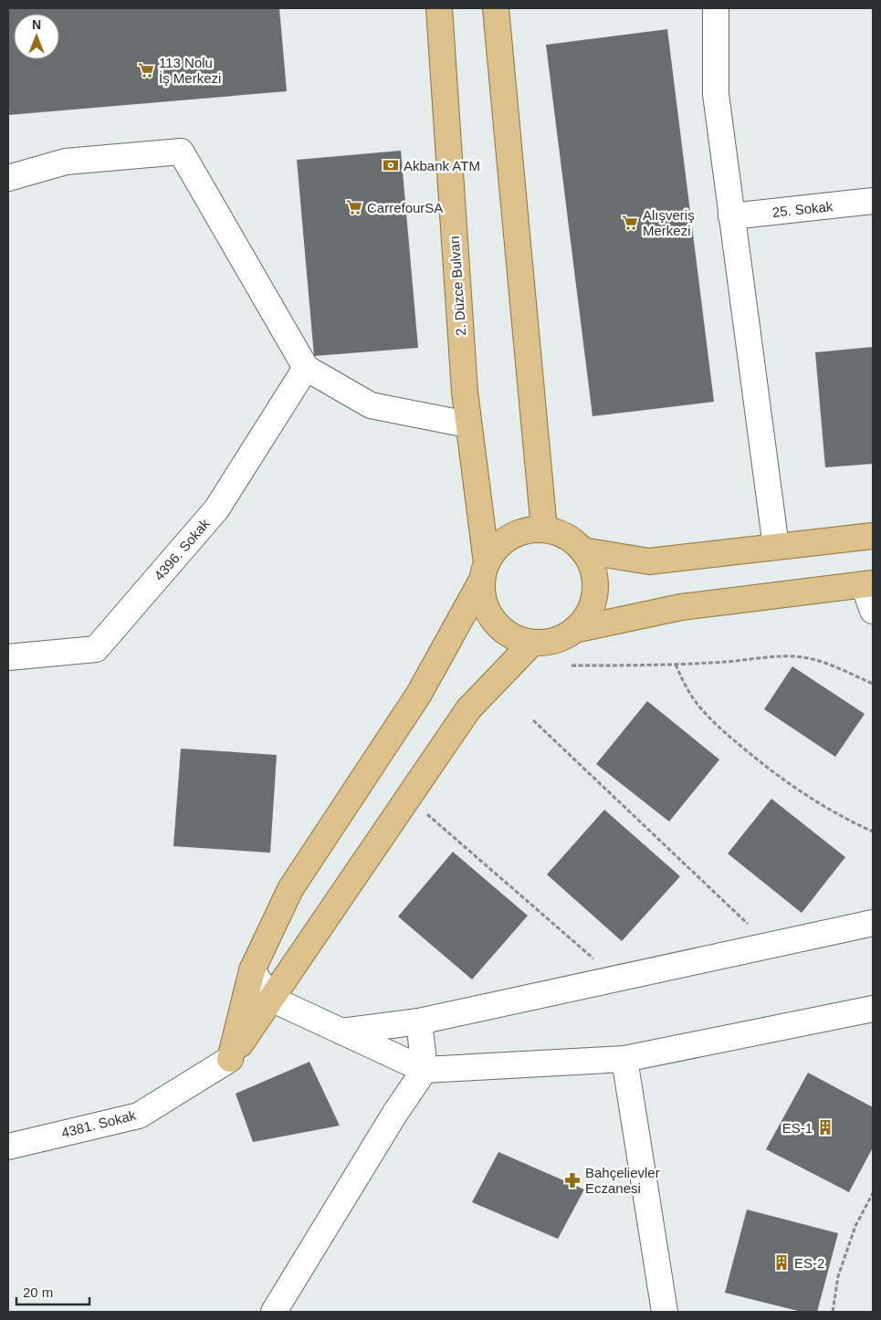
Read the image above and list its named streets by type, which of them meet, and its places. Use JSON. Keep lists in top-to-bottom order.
{
  "streets": {
    "main road": ["2. Düzce Bulvarı"],
    "street": ["25. Sokak", "4396. Sokak", "4381. Sokak"]
  },
  "places": {
    "supermarket": ["113 Nolu İş Merkezi", "CarrefourSA", "Alışveriş Merkezi"],
    "bank": ["Akbank ATM"],
    "building": ["ES-1", "ES-2"],
    "pharmacy": ["Bahçelievler Eczanesi"]
  },
  "scale_bar": "20 m",
  "north": "top"
}
